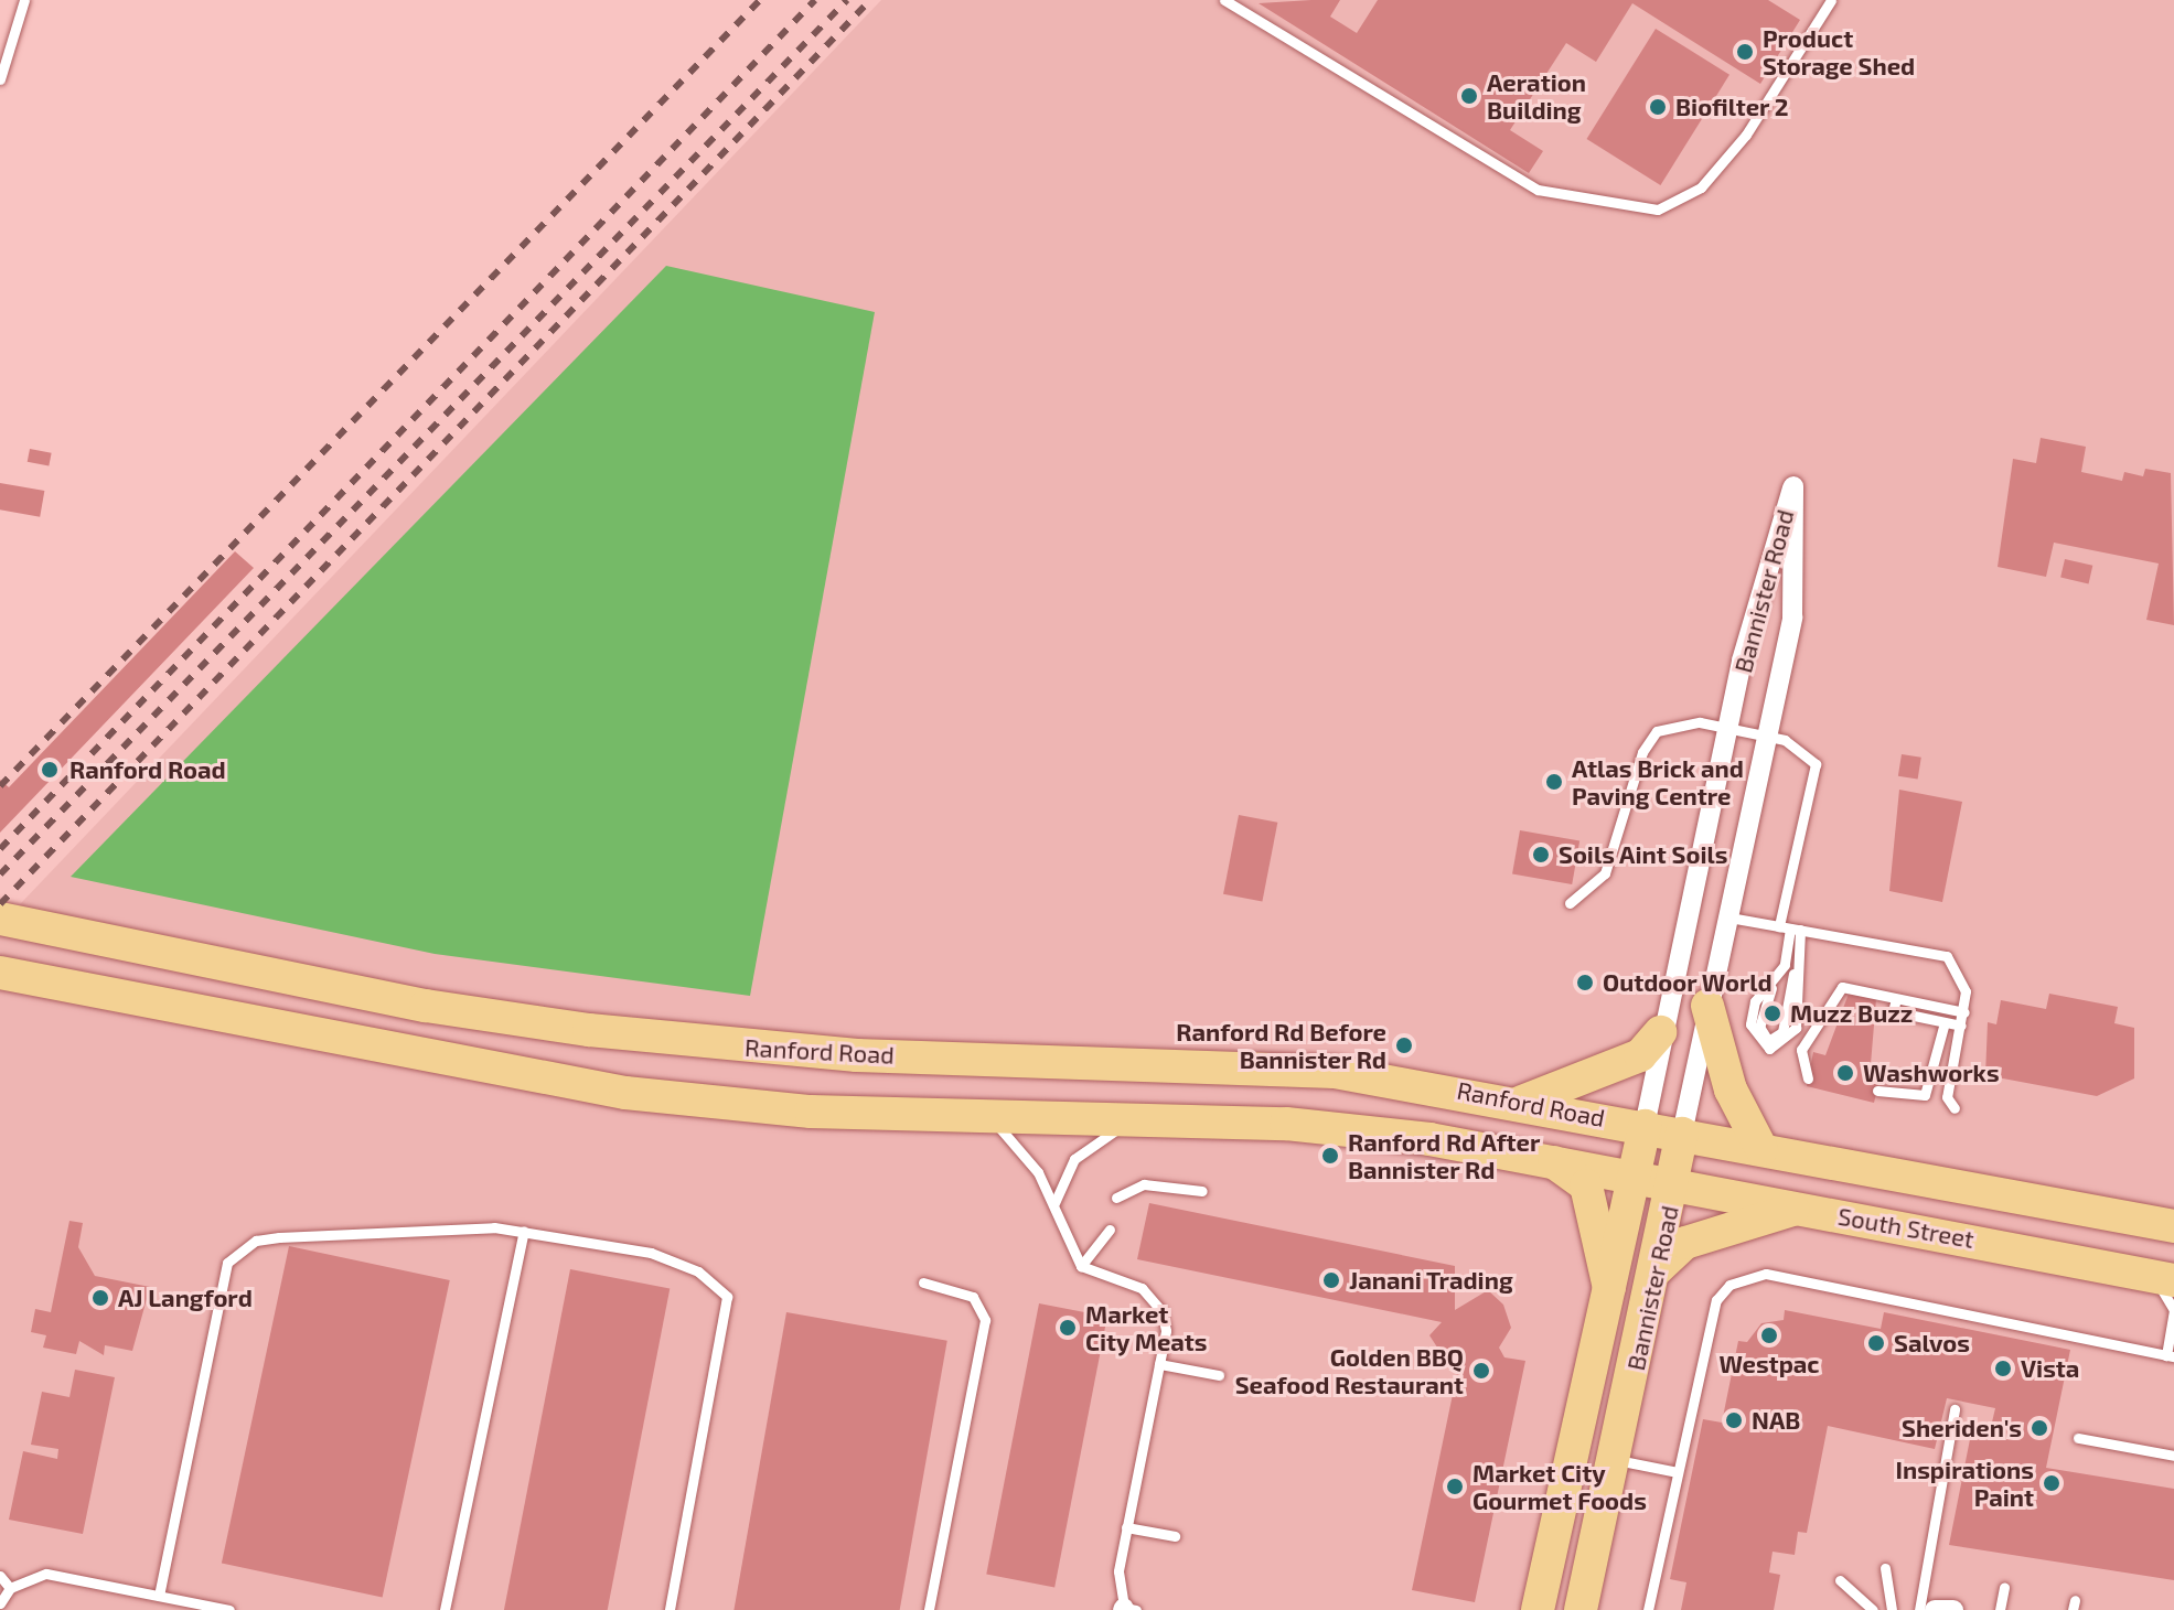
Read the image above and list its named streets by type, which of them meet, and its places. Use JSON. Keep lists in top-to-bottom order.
{
  "streets": {
    "main road": ["Bannister Road", "Ranford Road", "South Street"]
  },
  "crossings": [
    ["Bannister Road", "Ranford Road"],
    ["Bannister Road", "South Street"],
    ["Ranford Road", "South Street"]
  ],
  "places": [
    "Product Storage Shed",
    "Aeration Building",
    "Biofilter 2",
    "Ranford Road",
    "Atlas Brick and Paving Centre",
    "Soils Aint Soils",
    "Outdoor World",
    "Muzz Buzz",
    "Ranford Rd Before Bannister Rd",
    "Washworks",
    "Ranford Rd After Bannister Rd",
    "Janani Trading",
    "AJ Langford",
    "Market City Meats",
    "Westpac",
    "Salvos",
    "Vista",
    "Golden BBQ Seafood Restaurant",
    "NAB",
    "Sheriden's",
    "Inspirations Paint",
    "Market City Gourmet Foods"
  ]
}
